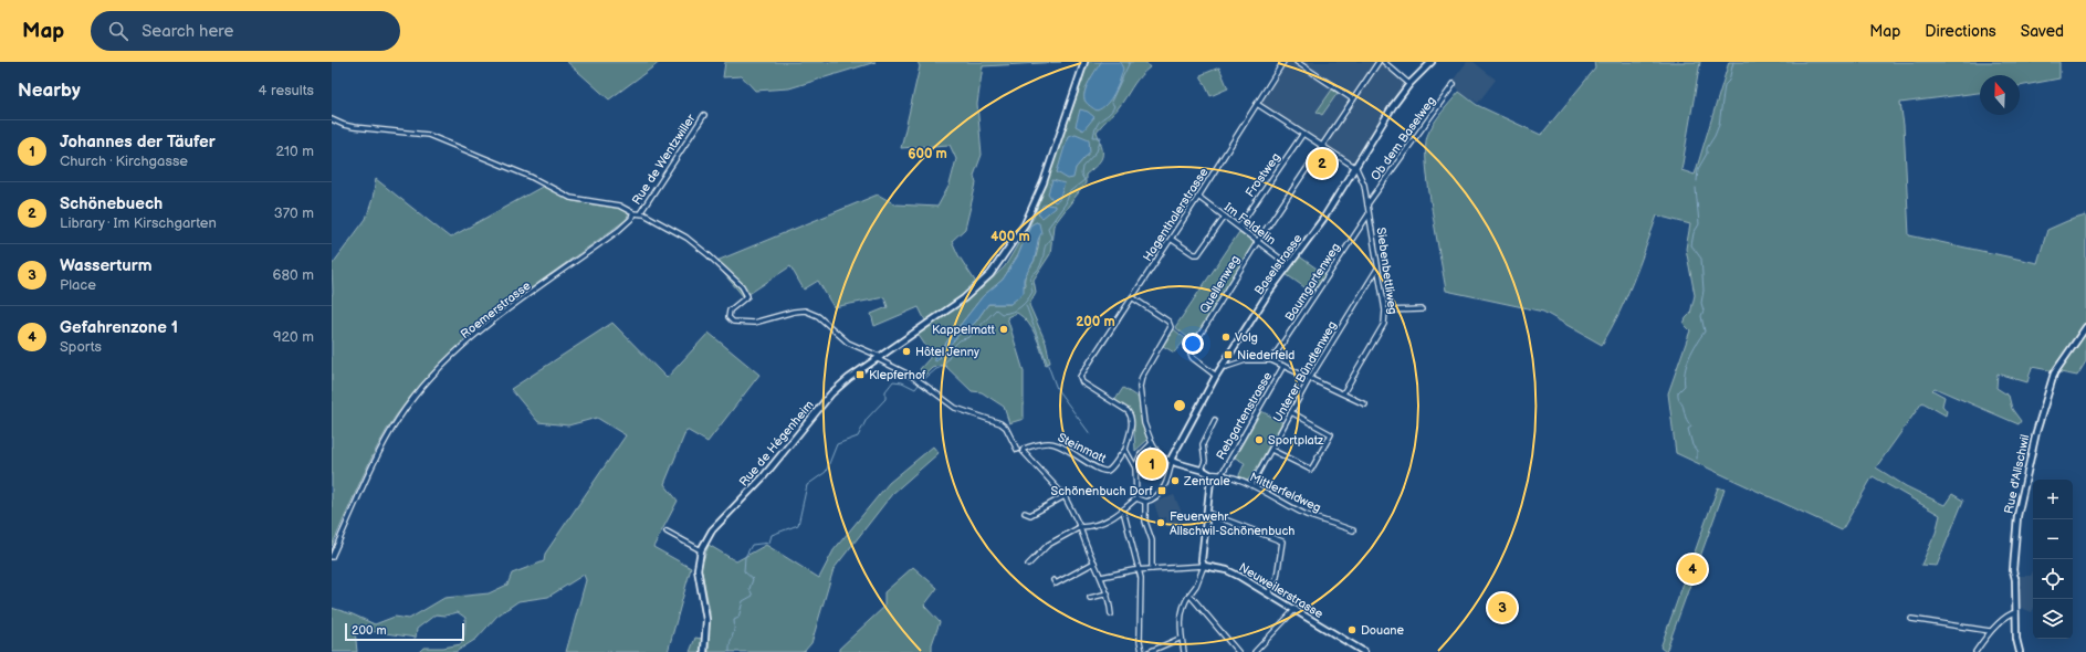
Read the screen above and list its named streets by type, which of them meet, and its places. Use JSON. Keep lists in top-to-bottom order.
{
  "streets": {
    "street": [
      "Ob dem Baselweg",
      "Rue de Wentzwiller",
      "Frostweg",
      "Hagenthalerstrasse",
      "Im Feldelin",
      "Baselstrasse",
      "Siebenbettliweg",
      "Baumgartenweg",
      "Quellenweg",
      "Roemerstrasse",
      "Unterer Bündtenweg",
      "Rebgartenstrasse",
      "Rue de Hégenheim",
      "Steinmatt",
      "Rue d'Allschwil",
      "Mittlerfeldweg",
      "Neuweilerstrasse"
    ]
  },
  "crossings": [
    ["Ob dem Baselweg", "Siebenbettliweg"],
    ["Frostweg", "Im Feldelin"],
    ["Hagenthalerstrasse", "Im Feldelin"],
    ["Hagenthalerstrasse", "Steinmatt"],
    ["Im Feldelin", "Baselstrasse"],
    ["Im Feldelin", "Quellenweg"],
    ["Baselstrasse", "Siebenbettliweg"],
    ["Baselstrasse", "Quellenweg"],
    ["Siebenbettliweg", "Baumgartenweg"],
    ["Siebenbettliweg", "Unterer Bündtenweg"],
    ["Unterer Bündtenweg", "Mittlerfeldweg"],
    ["Rebgartenstrasse", "Mittlerfeldweg"]
  ],
  "places": {
    "other": [
      "Kappelmatt",
      "Volg",
      "Hôtel Jenny",
      "Sportplatz",
      "Zentrale",
      "Feuerwehr Allschwil-Schönenbuch",
      "Douane"
    ],
    "transit": ["Niederfeld", "Klepferhof", "Schönenbuch Dorf"]
  },
  "scale_bar": "200 m",
  "north": "top",
  "page": {
    "header": "Map",
    "search": "Search here",
    "nav": ["Map", "Directions", "Saved"],
    "heading": ["Nearby", "4 results"],
    "list": [
      {
        "mark": "1",
        "name": "Johannes der Täufer",
        "note": "Church · Kirchgasse",
        "value": "210 m"
      },
      {
        "mark": "2",
        "name": "Schönebuech",
        "note": "Library · Im Kirschgarten",
        "value": "370 m"
      },
      {
        "mark": "3",
        "name": "Wasserturm",
        "note": "Place",
        "value": "680 m"
      },
      {
        "mark": "4",
        "name": "Gefahrenzone 1",
        "note": "Sports",
        "value": "920 m"
      }
    ],
    "pins": [
      "2",
      "1",
      "4",
      "3"
    ],
    "map_buttons": ["+", "−"],
    "scale": "200 m"
  },
  "rings": ["600 m", "400 m", "200 m"]
}
